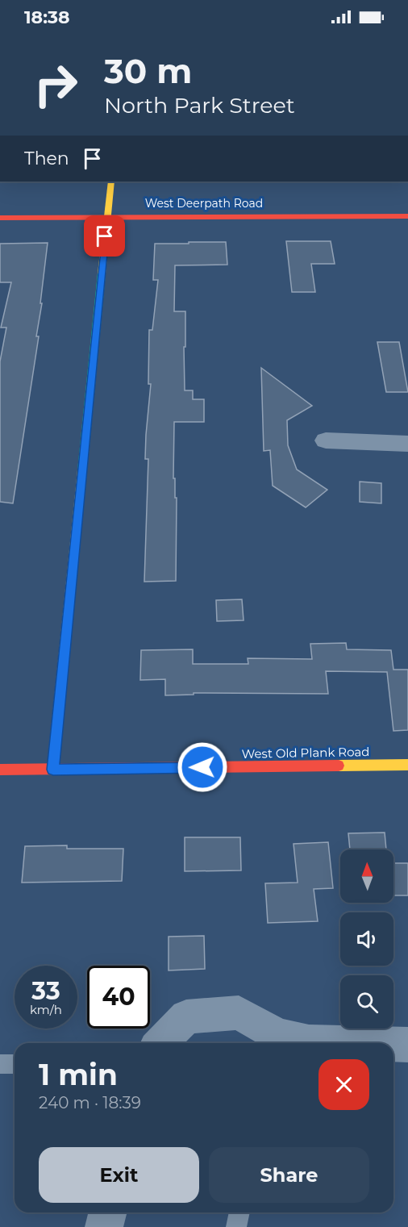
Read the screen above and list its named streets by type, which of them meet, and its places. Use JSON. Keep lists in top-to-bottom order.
{
  "streets": {
    "street": ["West Deerpath Road", "West Old Plank Road"]
  },
  "north": "top",
  "page": {
    "status": "18:38",
    "turn": ["30 m", "North Park Street"],
    "then": "Then",
    "speed": "33 km/h",
    "limit": "40",
    "heading": ["1 min", "240 m · 18:39"],
    "buttons": ["Exit", "Share"]
  }
}
